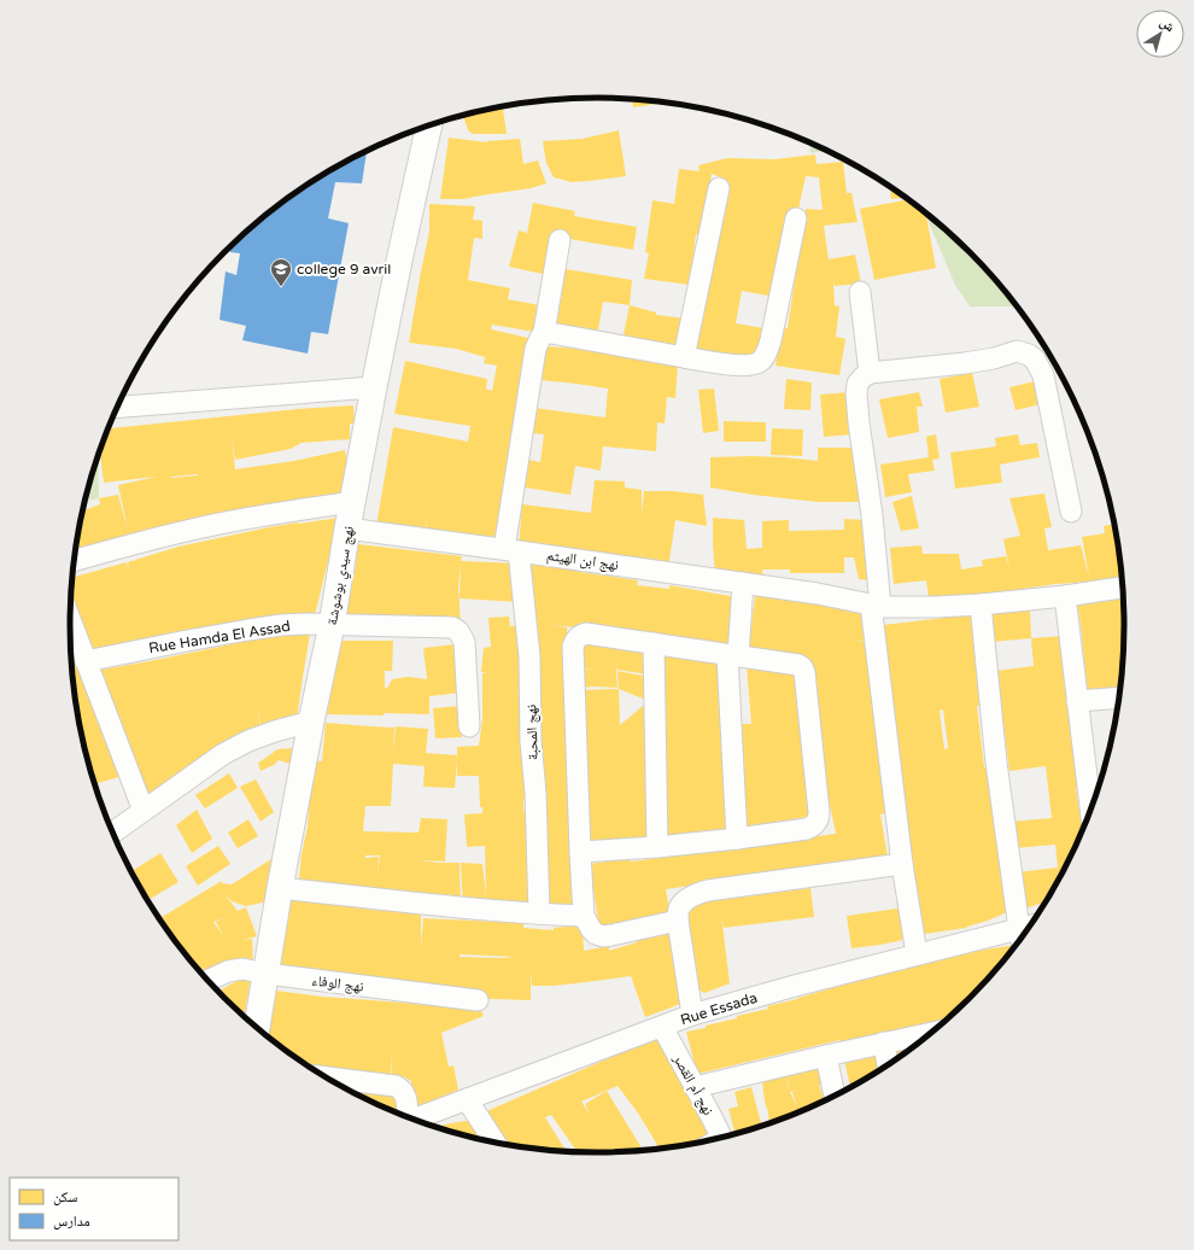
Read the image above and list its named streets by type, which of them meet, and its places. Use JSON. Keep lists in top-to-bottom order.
{
  "streets": {
    "street": [
      "نهج ابن الهيثم",
      "نهج سيدي بوشوشة",
      "Rue Hamda El Assad",
      "نهج المحبة",
      "نهج الوفاء",
      "Rue Essada",
      "نهج أم القصر"
    ]
  },
  "crossings": [
    ["نهج ابن الهيثم", "نهج سيدي بوشوشة"],
    ["نهج ابن الهيثم", "نهج المحبة"],
    ["نهج سيدي بوشوشة", "Rue Hamda El Assad"],
    ["نهج سيدي بوشوشة", "نهج الوفاء"],
    ["Rue Essada", "نهج أم القصر"]
  ],
  "places": {
    "school or university": ["college 9 avril"]
  },
  "legend": ["سكن", "مدارس"],
  "north": "top right"
}
